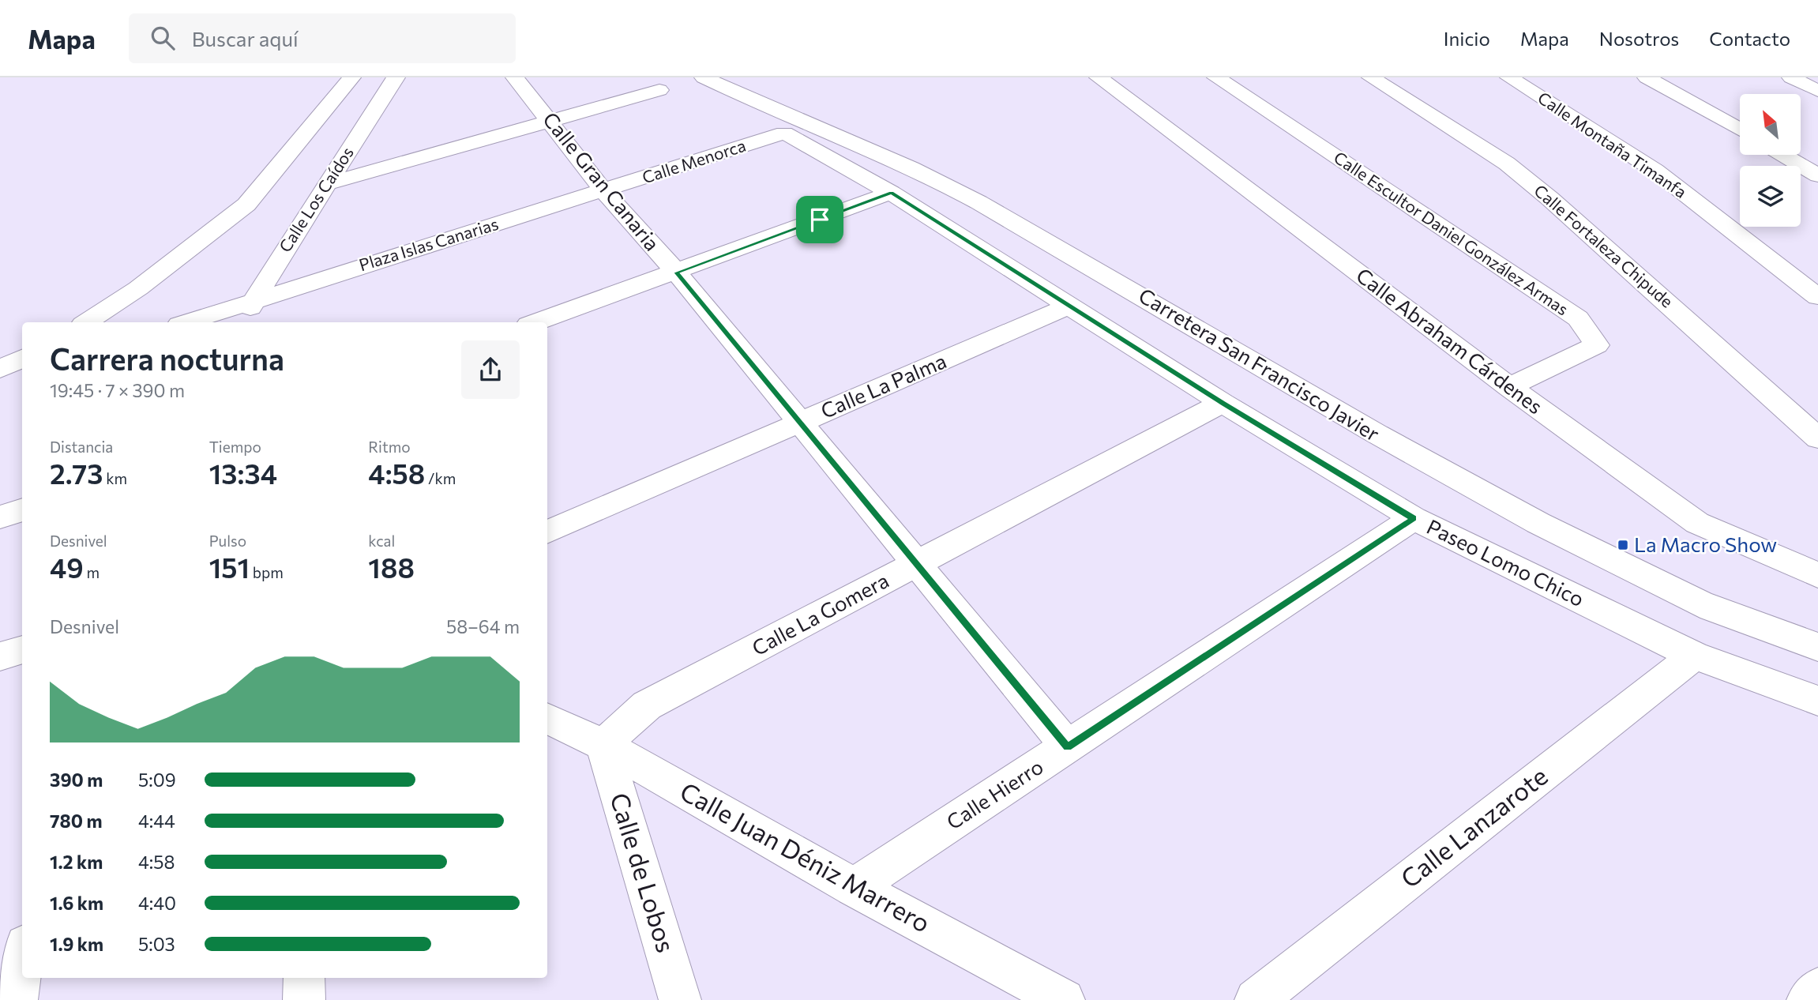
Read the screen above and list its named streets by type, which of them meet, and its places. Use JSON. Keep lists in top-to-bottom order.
{
  "streets": {
    "street": [
      "Calle Montaña Timanfa",
      "Calle Menorca",
      "Calle Gran Canaria",
      "Calle Los Caídos",
      "Calle Escultor Daniel González Armas",
      "Plaza Islas Canarias",
      "Calle Fortaleza Chipude",
      "Calle Abraham Cárdenes",
      "Carretera San Francisco Javier",
      "Calle La Palma",
      "Paseo Lomo Chico",
      "Calle La Gomera",
      "Calle Hierro",
      "Calle Lanzarote",
      "Calle Juan Déniz Marrero",
      "Calle de Lobos"
    ]
  },
  "crossings": [
    ["Calle Menorca", "Calle Gran Canaria"],
    ["Calle Menorca", "Plaza Islas Canarias"],
    ["Calle Menorca", "Paseo Lomo Chico"],
    ["Calle Gran Canaria", "Plaza Islas Canarias"],
    ["Calle Gran Canaria", "Calle La Palma"],
    ["Calle Gran Canaria", "Calle La Gomera"],
    ["Calle Gran Canaria", "Calle Hierro"],
    ["Calle Los Caídos", "Plaza Islas Canarias"],
    ["Calle Escultor Daniel González Armas", "Calle Abraham Cárdenes"],
    ["Calle La Palma", "Paseo Lomo Chico"],
    ["Paseo Lomo Chico", "Calle La Gomera"],
    ["Paseo Lomo Chico", "Calle Hierro"],
    ["Paseo Lomo Chico", "Calle Lanzarote"],
    ["Calle La Gomera", "Calle Juan Déniz Marrero"],
    ["Calle La Gomera", "Calle de Lobos"],
    ["Calle Hierro", "Calle Juan Déniz Marrero"],
    ["Calle Juan Déniz Marrero", "Calle de Lobos"]
  ],
  "places": {
    "transit": ["La Macro Show"]
  },
  "north": "top left",
  "page": {
    "header": "Mapa",
    "search": "Buscar aquí",
    "nav": [
      "Inicio",
      "Mapa",
      "Nosotros",
      "Contacto"
    ],
    "heading": ["Carrera nocturna", "19:45 · 7 × 390 m"],
    "stats": [
      ["Distancia", "2.73 km"],
      ["Tiempo", "13:34"],
      ["Ritmo", "4:58 /km"],
      ["Desnivel", "49 m"],
      ["Pulso", "151 bpm"],
      ["kcal", "188"]
    ],
    "chart": ["Desnivel", "58–64 m"],
    "list": [
      {
        "name": "390 m",
        "note": "5:09"
      },
      {
        "name": "780 m",
        "note": "4:44"
      },
      {
        "name": "1.2 km",
        "note": "4:58"
      },
      {
        "name": "1.6 km",
        "note": "4:40"
      },
      {
        "name": "1.9 km",
        "note": "5:03"
      }
    ]
  }
}
